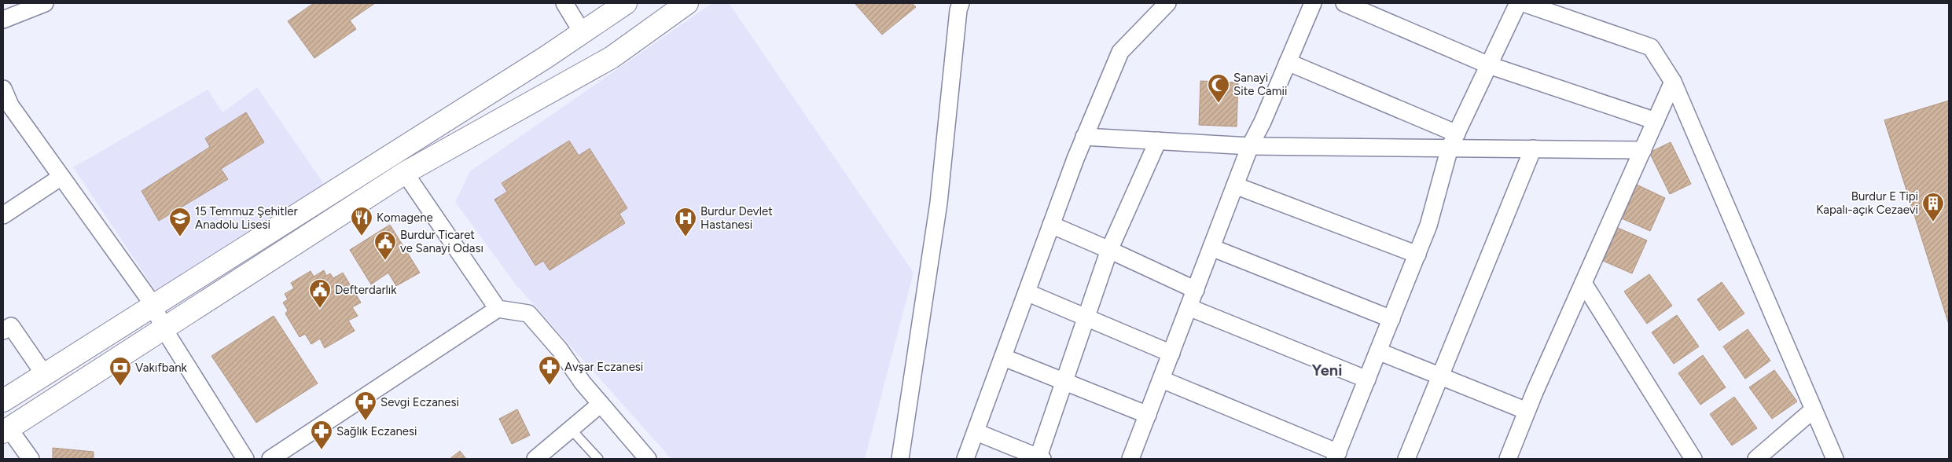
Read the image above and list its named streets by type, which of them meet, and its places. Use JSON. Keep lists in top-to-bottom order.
{
  "districts": ["Yeni"],
  "places": {
    "mosque": ["Sanayi Site Camii"],
    "building": ["Burdur E Tipi Kapalı-açık Cezaevi"],
    "restaurant": ["Komagene"],
    "school or university": ["15 Temmuz Şehitler Anadolu Lisesi"],
    "hospital": ["Burdur Devlet Hastanesi"],
    "public building": ["Burdur Ticaret ve Sanayi Odası", "Defterdarlık"],
    "pharmacy": ["Avşar Eczanesi", "Sevgi Eczanesi", "Sağlık Eczanesi"],
    "bank": ["Vakıfbank"]
  }
}
